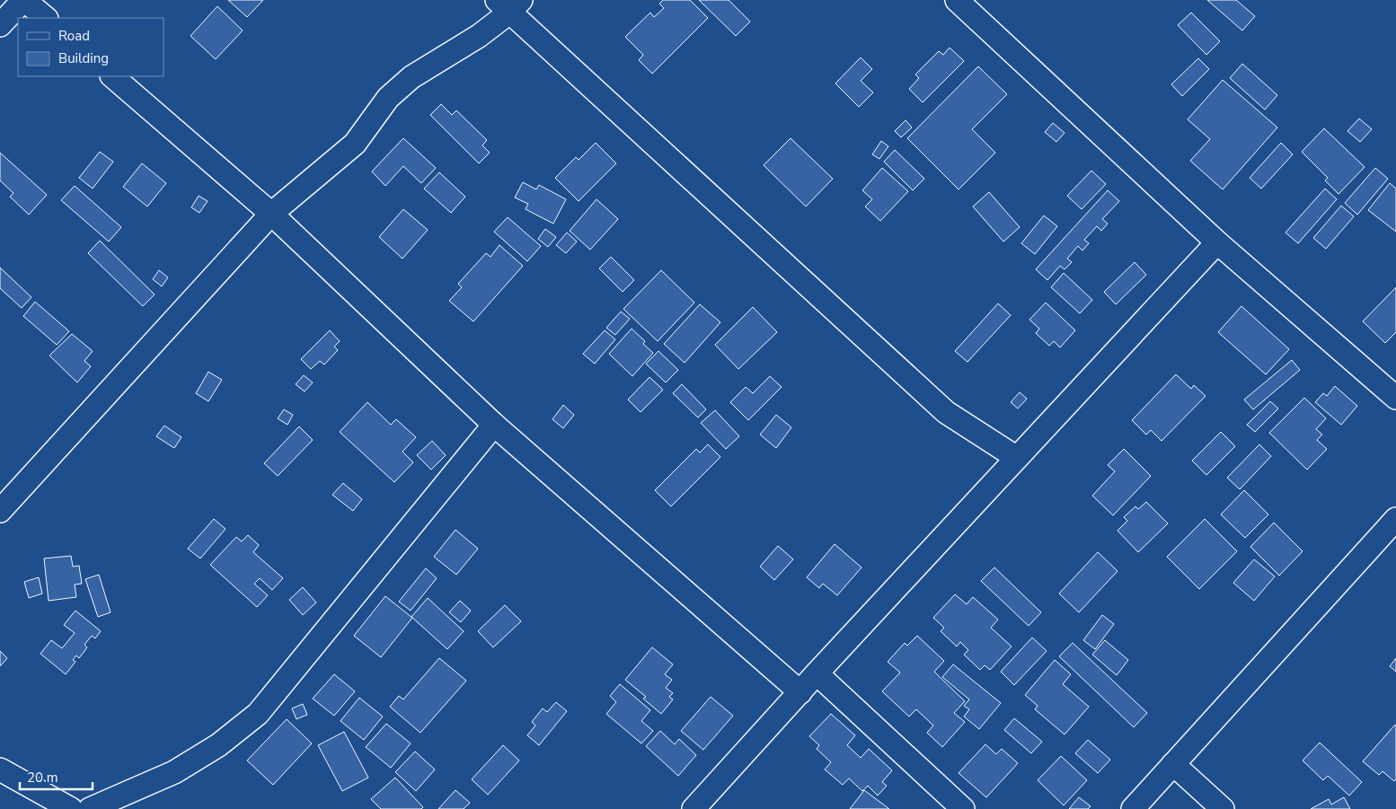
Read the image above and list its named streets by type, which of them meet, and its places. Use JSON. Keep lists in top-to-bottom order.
{
  "legend": ["Road", "Building"],
  "scale_bar": "20 m"
}
